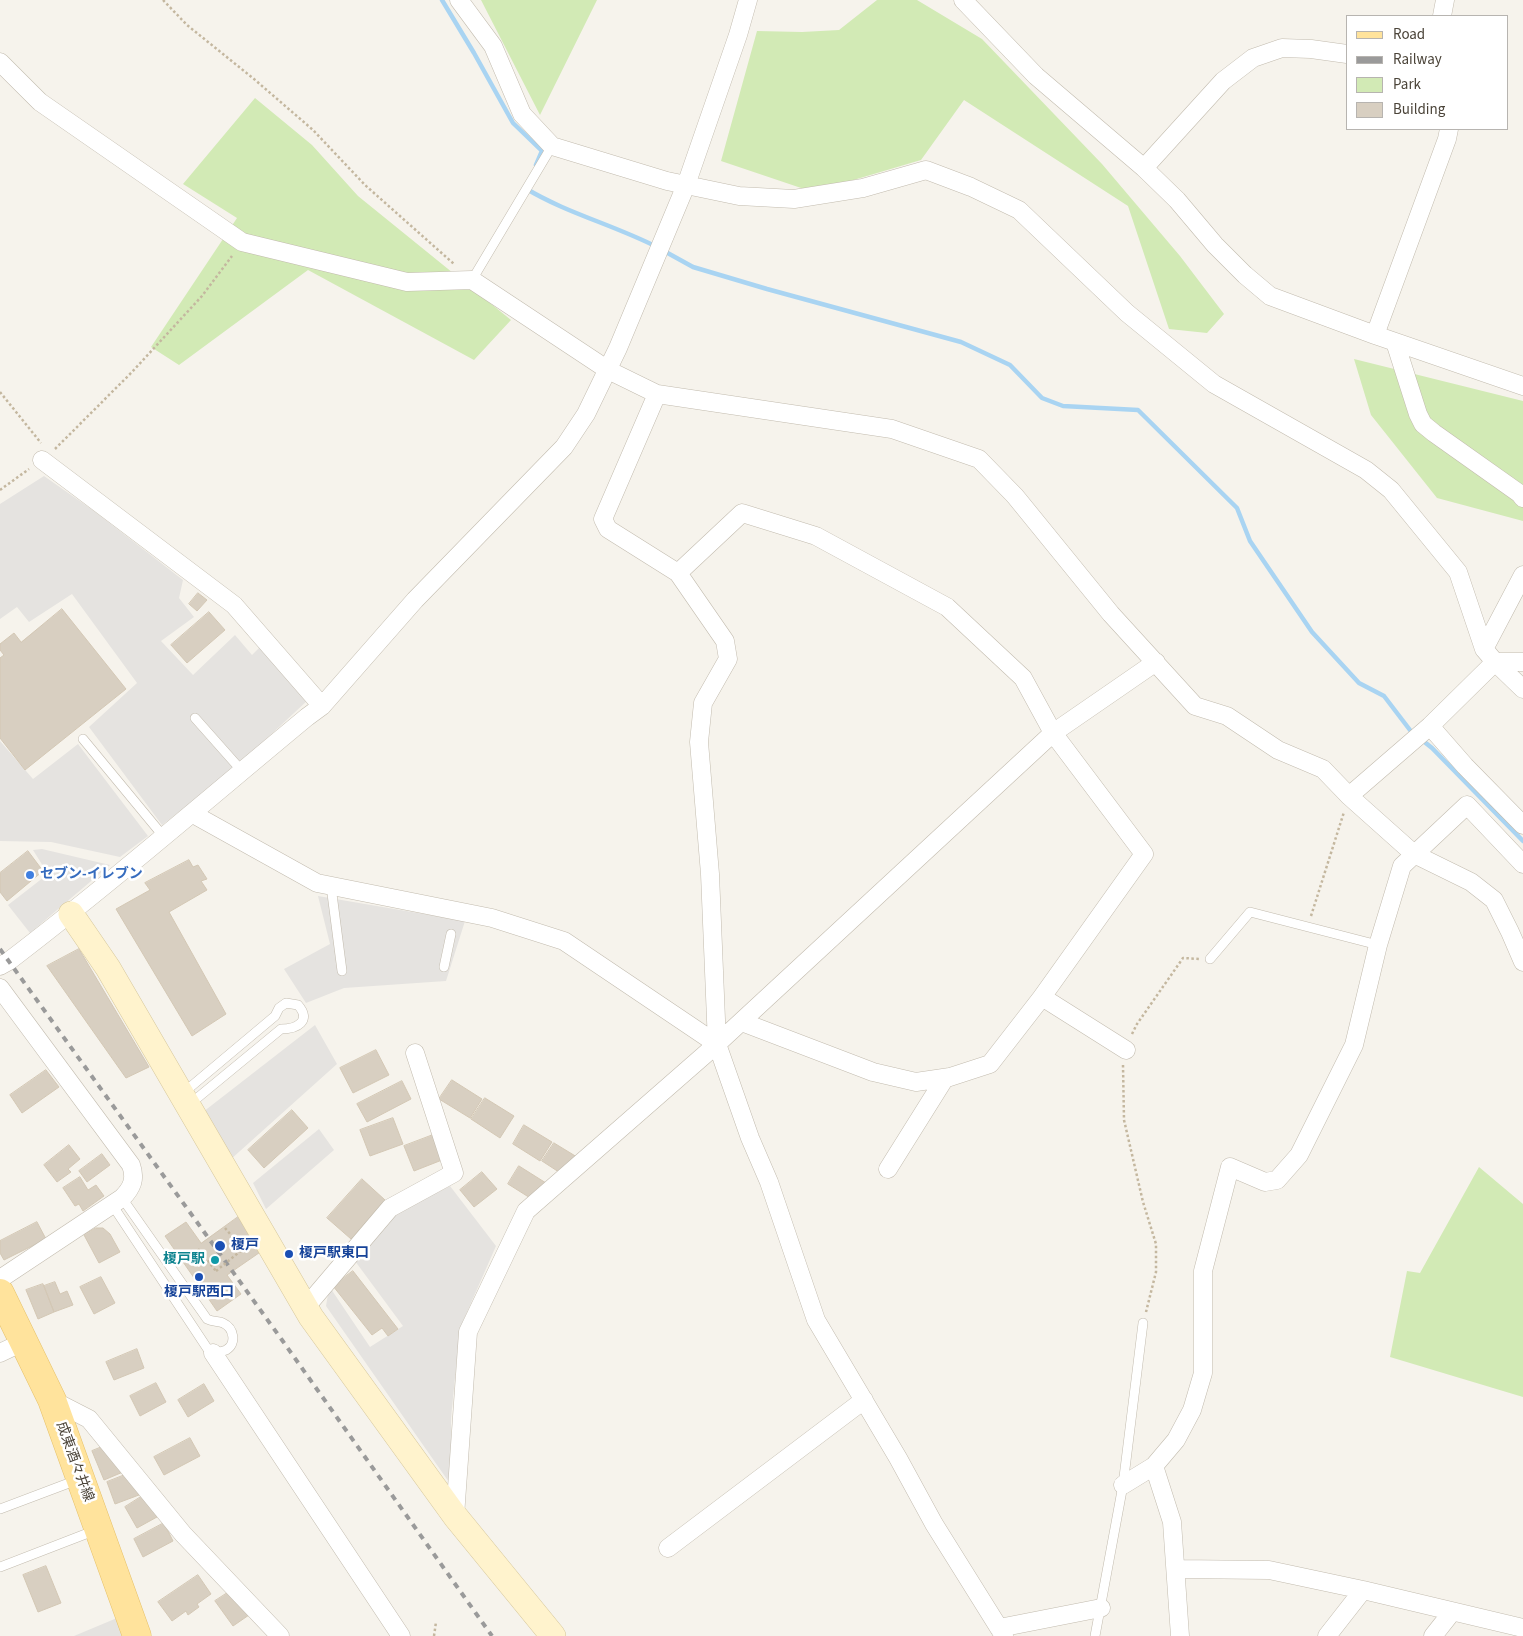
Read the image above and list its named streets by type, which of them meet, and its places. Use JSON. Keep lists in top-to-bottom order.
{
  "streets": {
    "main road": ["成東酒々井線"]
  },
  "places": [
    "セブン-イレブン",
    "榎戸",
    "榎戸駅東口",
    "榎戸駅",
    "榎戸駅西口"
  ],
  "legend": [
    "Road",
    "Railway",
    "Park",
    "Building"
  ]
}
